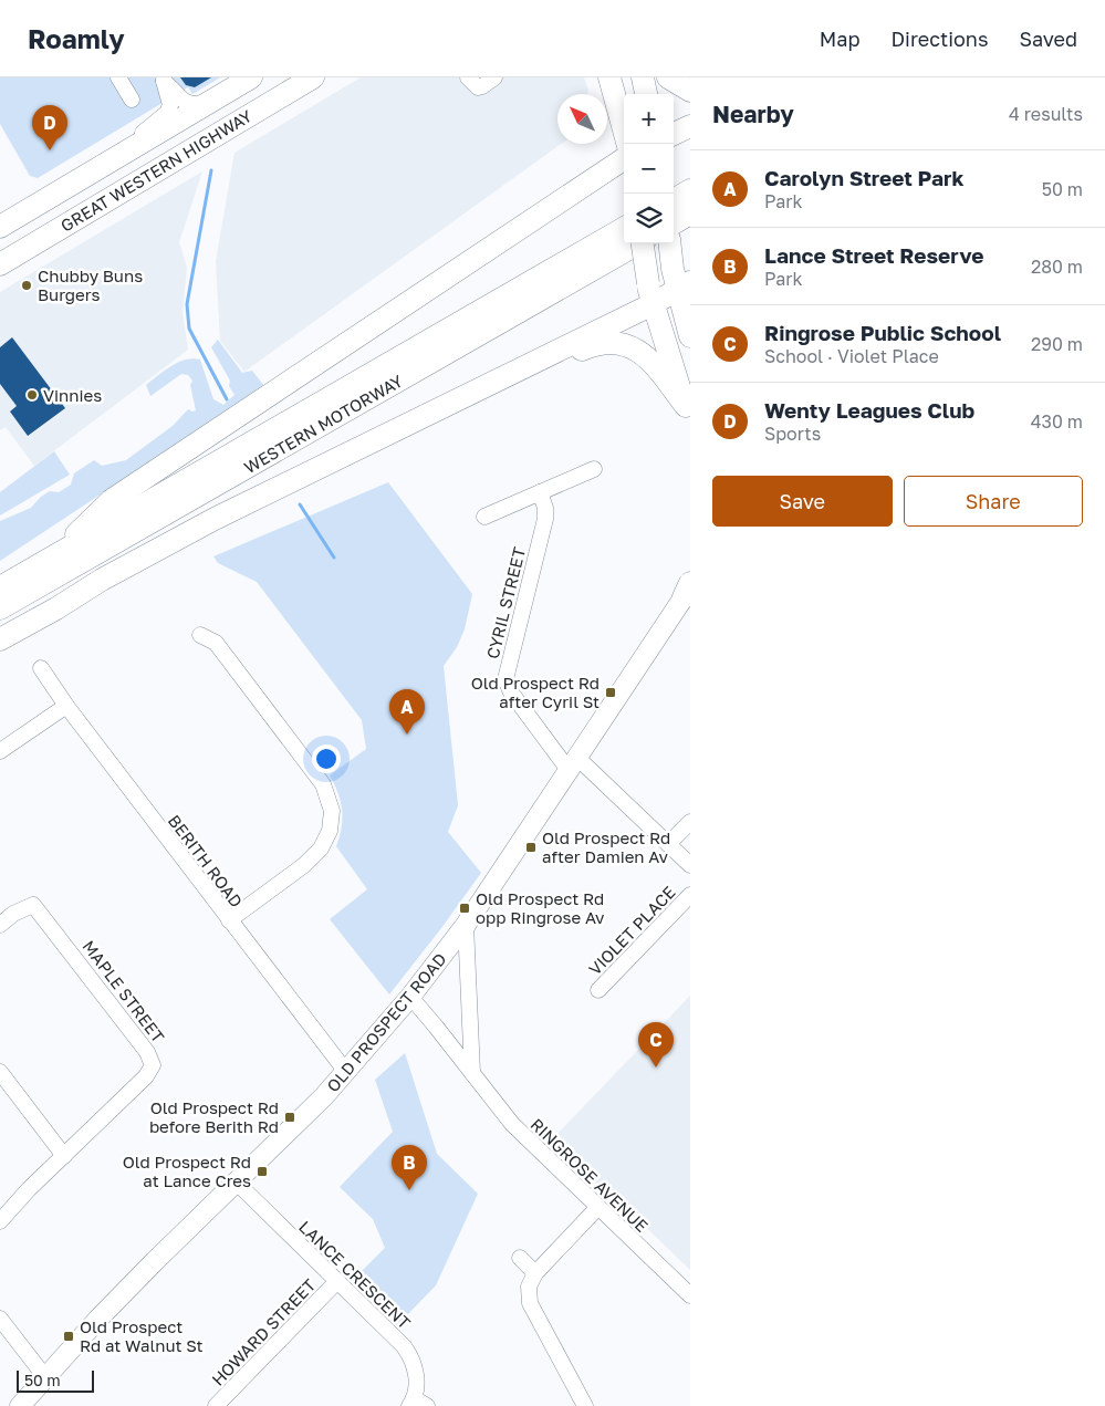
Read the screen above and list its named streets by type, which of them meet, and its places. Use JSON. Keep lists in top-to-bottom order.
{
  "streets": {
    "highway": ["GREAT WESTERN HIGHWAY", "WESTERN MOTORWAY"],
    "main road": ["OLD PROSPECT ROAD"],
    "street": [
      "CYRIL STREET",
      "BERITH ROAD",
      "VIOLET PLACE",
      "MAPLE STREET",
      "RINGROSE AVENUE",
      "LANCE CRESCENT",
      "HOWARD STREET"
    ]
  },
  "crossings": [
    ["CYRIL STREET", "OLD PROSPECT ROAD"],
    ["BERITH ROAD", "OLD PROSPECT ROAD"],
    ["OLD PROSPECT ROAD", "RINGROSE AVENUE"],
    ["OLD PROSPECT ROAD", "LANCE CRESCENT"],
    ["LANCE CRESCENT", "HOWARD STREET"]
  ],
  "places": {
    "other": ["Chubby Buns Burgers", "Vinnies"],
    "transit": [
      "Old Prospect Rd after Cyril St",
      "Old Prospect Rd after Damien Av",
      "Old Prospect Rd opp Ringrose Av",
      "Old Prospect Rd before Berith Rd",
      "Old Prospect Rd at Lance Cres",
      "Old Prospect Rd at Walnut St"
    ]
  },
  "scale_bar": "50 m",
  "north": "top left",
  "page": {
    "header": "Roamly",
    "nav": ["Map", "Directions", "Saved"],
    "heading": ["Nearby", "4 results"],
    "map_buttons": ["+", "−"],
    "pins": [
      "D",
      "A",
      "C",
      "B"
    ],
    "list": [
      {
        "mark": "A",
        "name": "Carolyn Street Park",
        "note": "Park",
        "value": "50 m"
      },
      {
        "mark": "B",
        "name": "Lance Street Reserve",
        "note": "Park",
        "value": "280 m"
      },
      {
        "mark": "C",
        "name": "Ringrose Public School",
        "note": "School · Violet Place",
        "value": "290 m"
      },
      {
        "mark": "D",
        "name": "Wenty Leagues Club",
        "note": "Sports",
        "value": "430 m"
      }
    ],
    "buttons": ["Save", "Share"],
    "scale": "50 m"
  }
}
